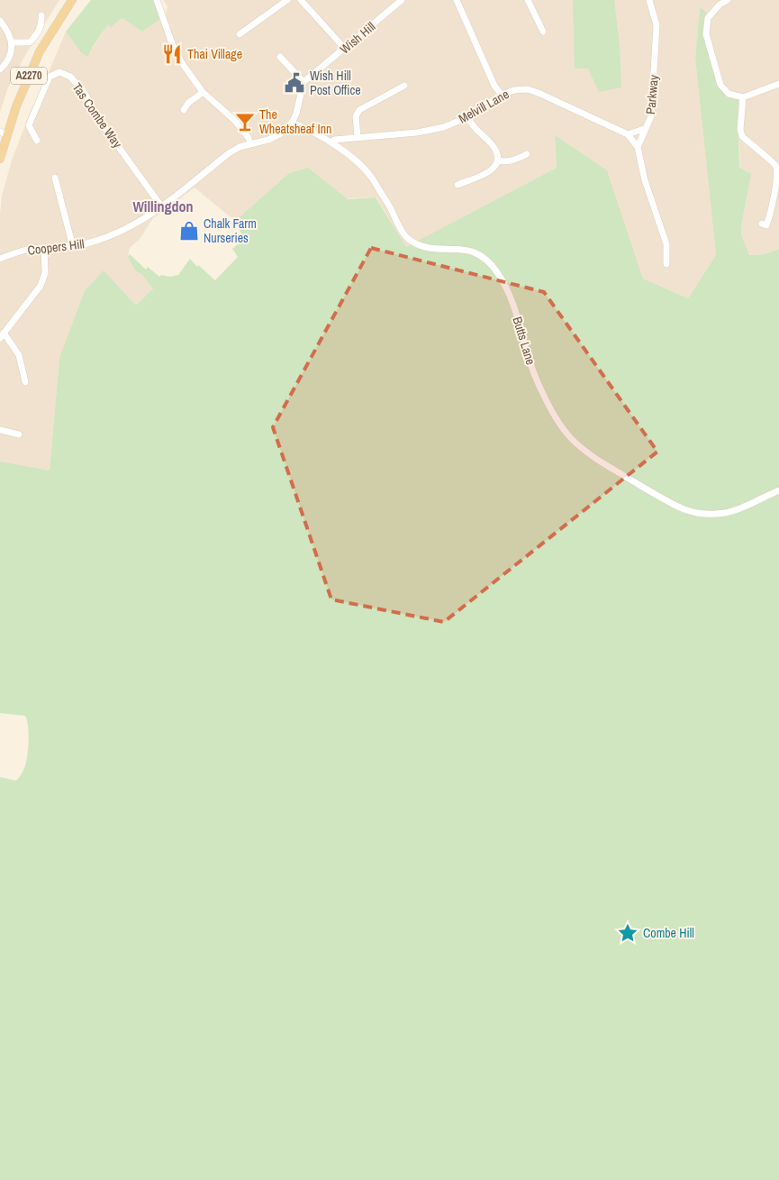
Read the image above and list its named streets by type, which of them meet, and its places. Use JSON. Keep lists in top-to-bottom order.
{
  "streets": {
    "main road": ["A2270"],
    "street": [
      "Wish Hill",
      "Parkway",
      "Melvill Lane",
      "Tas Combe Way",
      "Coopers Hill",
      "Butts Lane"
    ]
  },
  "crossings": [
    ["Melvill Lane", "Butts Lane"],
    ["Tas Combe Way", "Coopers Hill"],
    ["Coopers Hill", "Butts Lane"]
  ],
  "districts": ["Willingdon"],
  "places": {
    "restaurant": ["Thai Village"],
    "public building": ["Wish Hill Post Office"],
    "bar": ["The Wheatsheaf Inn"],
    "shop": ["Chalk Farm Nurseries"],
    "place": ["Combe Hill"]
  }
}
